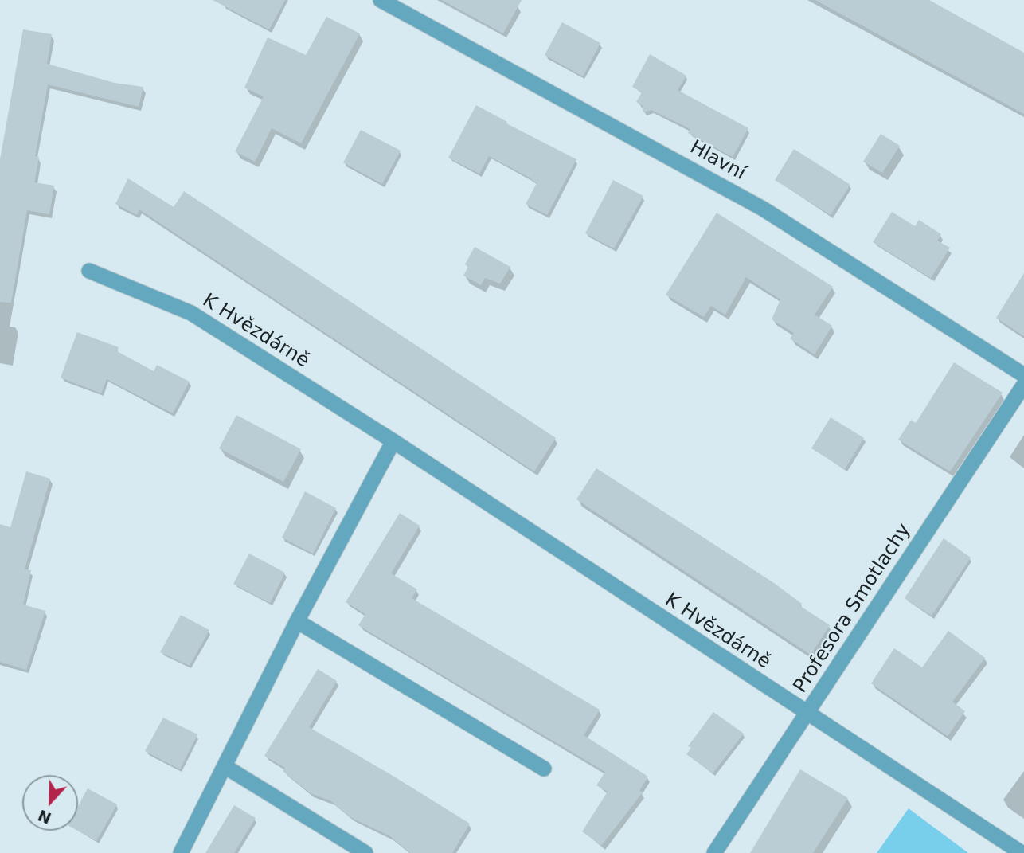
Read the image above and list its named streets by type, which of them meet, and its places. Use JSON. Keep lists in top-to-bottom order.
{
  "streets": {
    "street": ["Hlavní", "K Hvězdárně", "Profesora Smotlachy"]
  },
  "crossings": [
    ["K Hvězdárně", "Profesora Smotlachy"]
  ],
  "north": "bottom"
}
